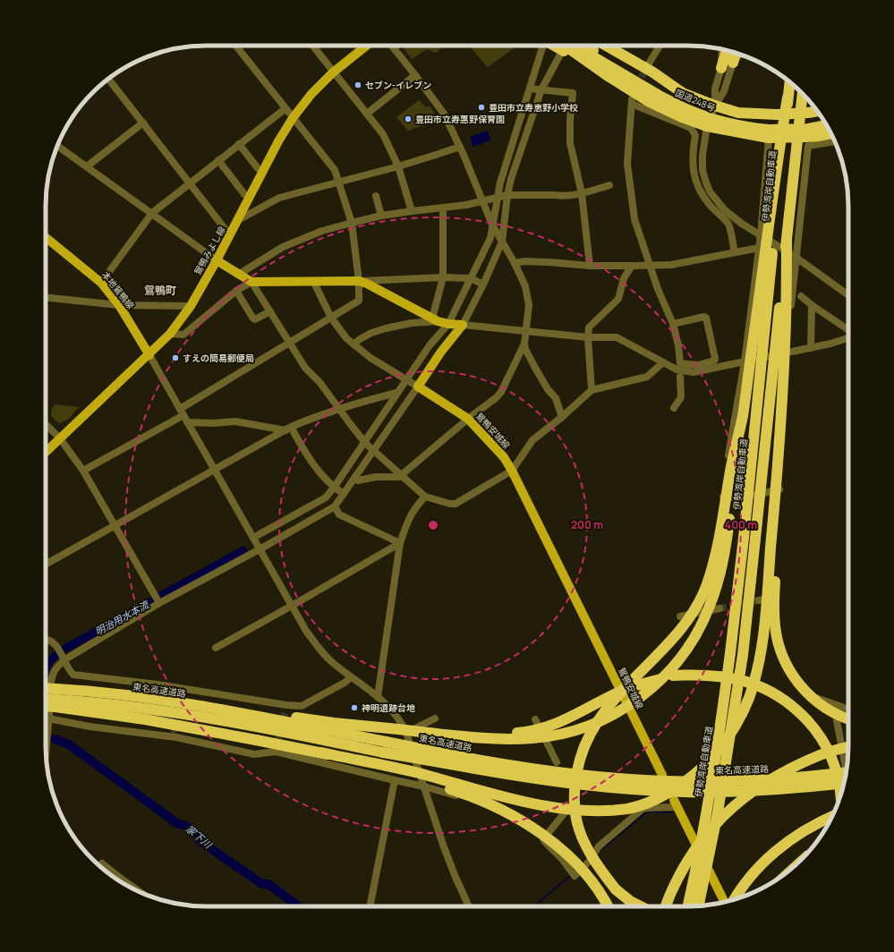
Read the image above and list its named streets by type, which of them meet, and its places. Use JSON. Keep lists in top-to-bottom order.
{
  "streets": {
    "highway": ["国道248号", "伊勢湾岸自動車道", "東名高速道路"],
    "main road": ["鴛鴨みよし線", "本地鴛鴨線", "鴛鴨安城線"]
  },
  "crossings": [
    ["鴛鴨みよし線", "本地鴛鴨線"]
  ],
  "districts": ["鴛鴨町"],
  "water": ["明治用水本流", "家下川"],
  "places": [
    "セブン-イレブン",
    "豊田市立寿恵野小学校",
    "豊田市立寿惠野保育園",
    "すえの簡易郵便局",
    "神明遺跡台地"
  ],
  "rings": ["200 m", "400 m"]
}
